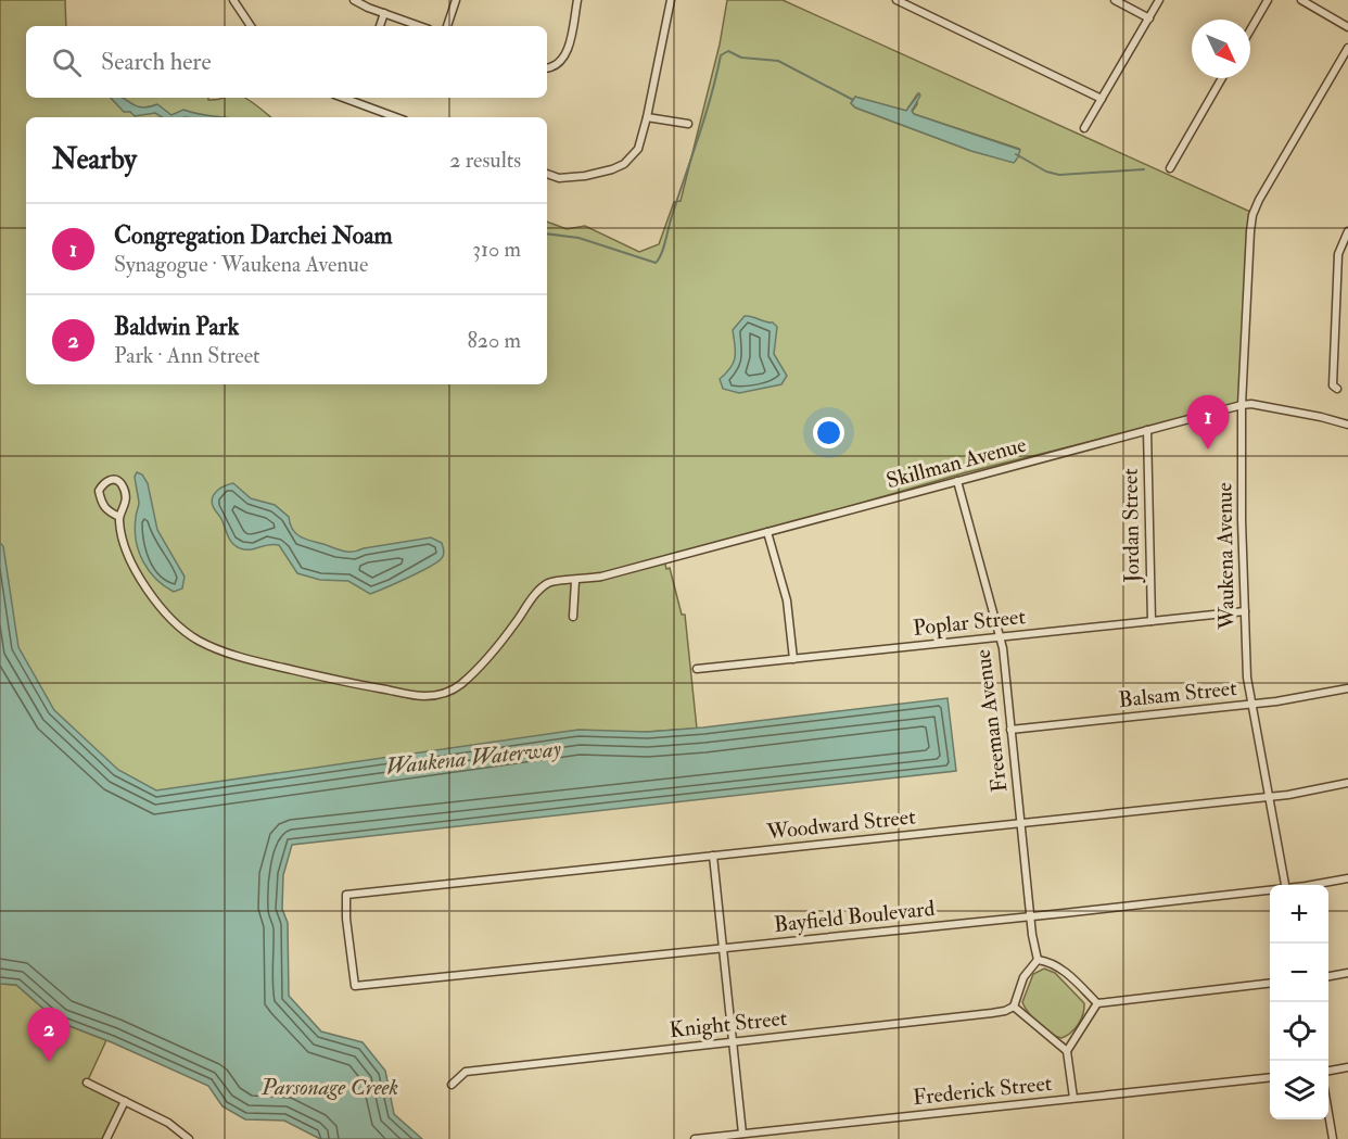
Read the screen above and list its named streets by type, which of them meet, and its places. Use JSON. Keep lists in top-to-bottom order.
{
  "streets": {
    "street": [
      "Skillman Avenue",
      "Jordan Street",
      "Waukena Avenue",
      "Poplar Street",
      "Balsam Street",
      "Freeman Avenue",
      "Woodward Street",
      "Bayfield Boulevard",
      "Knight Street",
      "Frederick Street"
    ]
  },
  "crossings": [
    ["Skillman Avenue", "Jordan Street"],
    ["Skillman Avenue", "Waukena Avenue"],
    ["Skillman Avenue", "Freeman Avenue"],
    ["Jordan Street", "Poplar Street"],
    ["Waukena Avenue", "Poplar Street"],
    ["Waukena Avenue", "Balsam Street"],
    ["Waukena Avenue", "Woodward Street"],
    ["Poplar Street", "Freeman Avenue"],
    ["Balsam Street", "Freeman Avenue"],
    ["Freeman Avenue", "Woodward Street"],
    ["Freeman Avenue", "Bayfield Boulevard"],
    ["Woodward Street", "Bayfield Boulevard"]
  ],
  "water": ["Waukena Waterway", "Parsonage Creek"],
  "north": "bottom right",
  "page": {
    "search": "Search here",
    "heading": ["Nearby", "2 results"],
    "list": [
      {
        "mark": "1",
        "name": "Congregation Darchei Noam",
        "note": "Synagogue · Waukena Avenue",
        "value": "310 m"
      },
      {
        "mark": "2",
        "name": "Baldwin Park",
        "note": "Park · Ann Street",
        "value": "820 m"
      }
    ],
    "pins": ["1", "2"],
    "map_buttons": ["+", "−"]
  }
}
